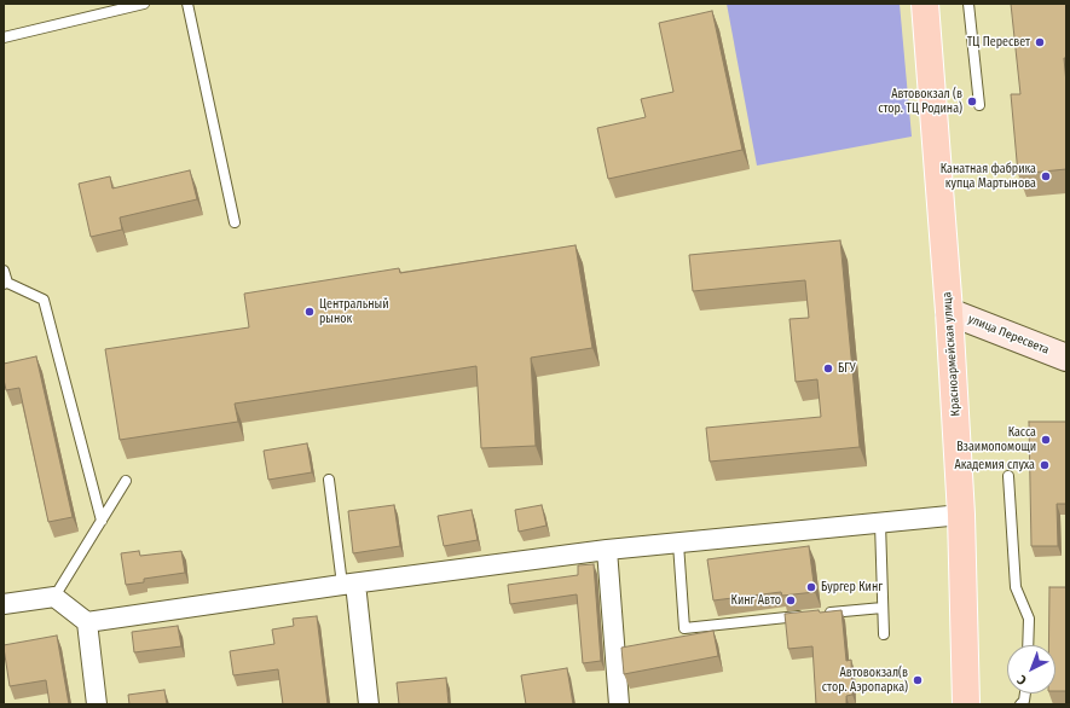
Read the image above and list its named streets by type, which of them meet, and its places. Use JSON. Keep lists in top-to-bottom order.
{
  "streets": {
    "main road": ["улица Пересвета", "Красноармейская улица"]
  },
  "crossings": [
    ["улица Пересвета", "Красноармейская улица"]
  ],
  "places": [
    "ТЦ Пересвет",
    "Автовокзал (в стор. ТЦ Родина)",
    "Канатная фабрика купца Мартынова",
    "Центральный рынок",
    "БГУ",
    "Касса Взаимопомощи",
    "Академия слуха",
    "Бургер Кинг",
    "Кинг Авто",
    "Автовокзал(в стор. Аэропарка)"
  ],
  "north": "bottom left"
}
